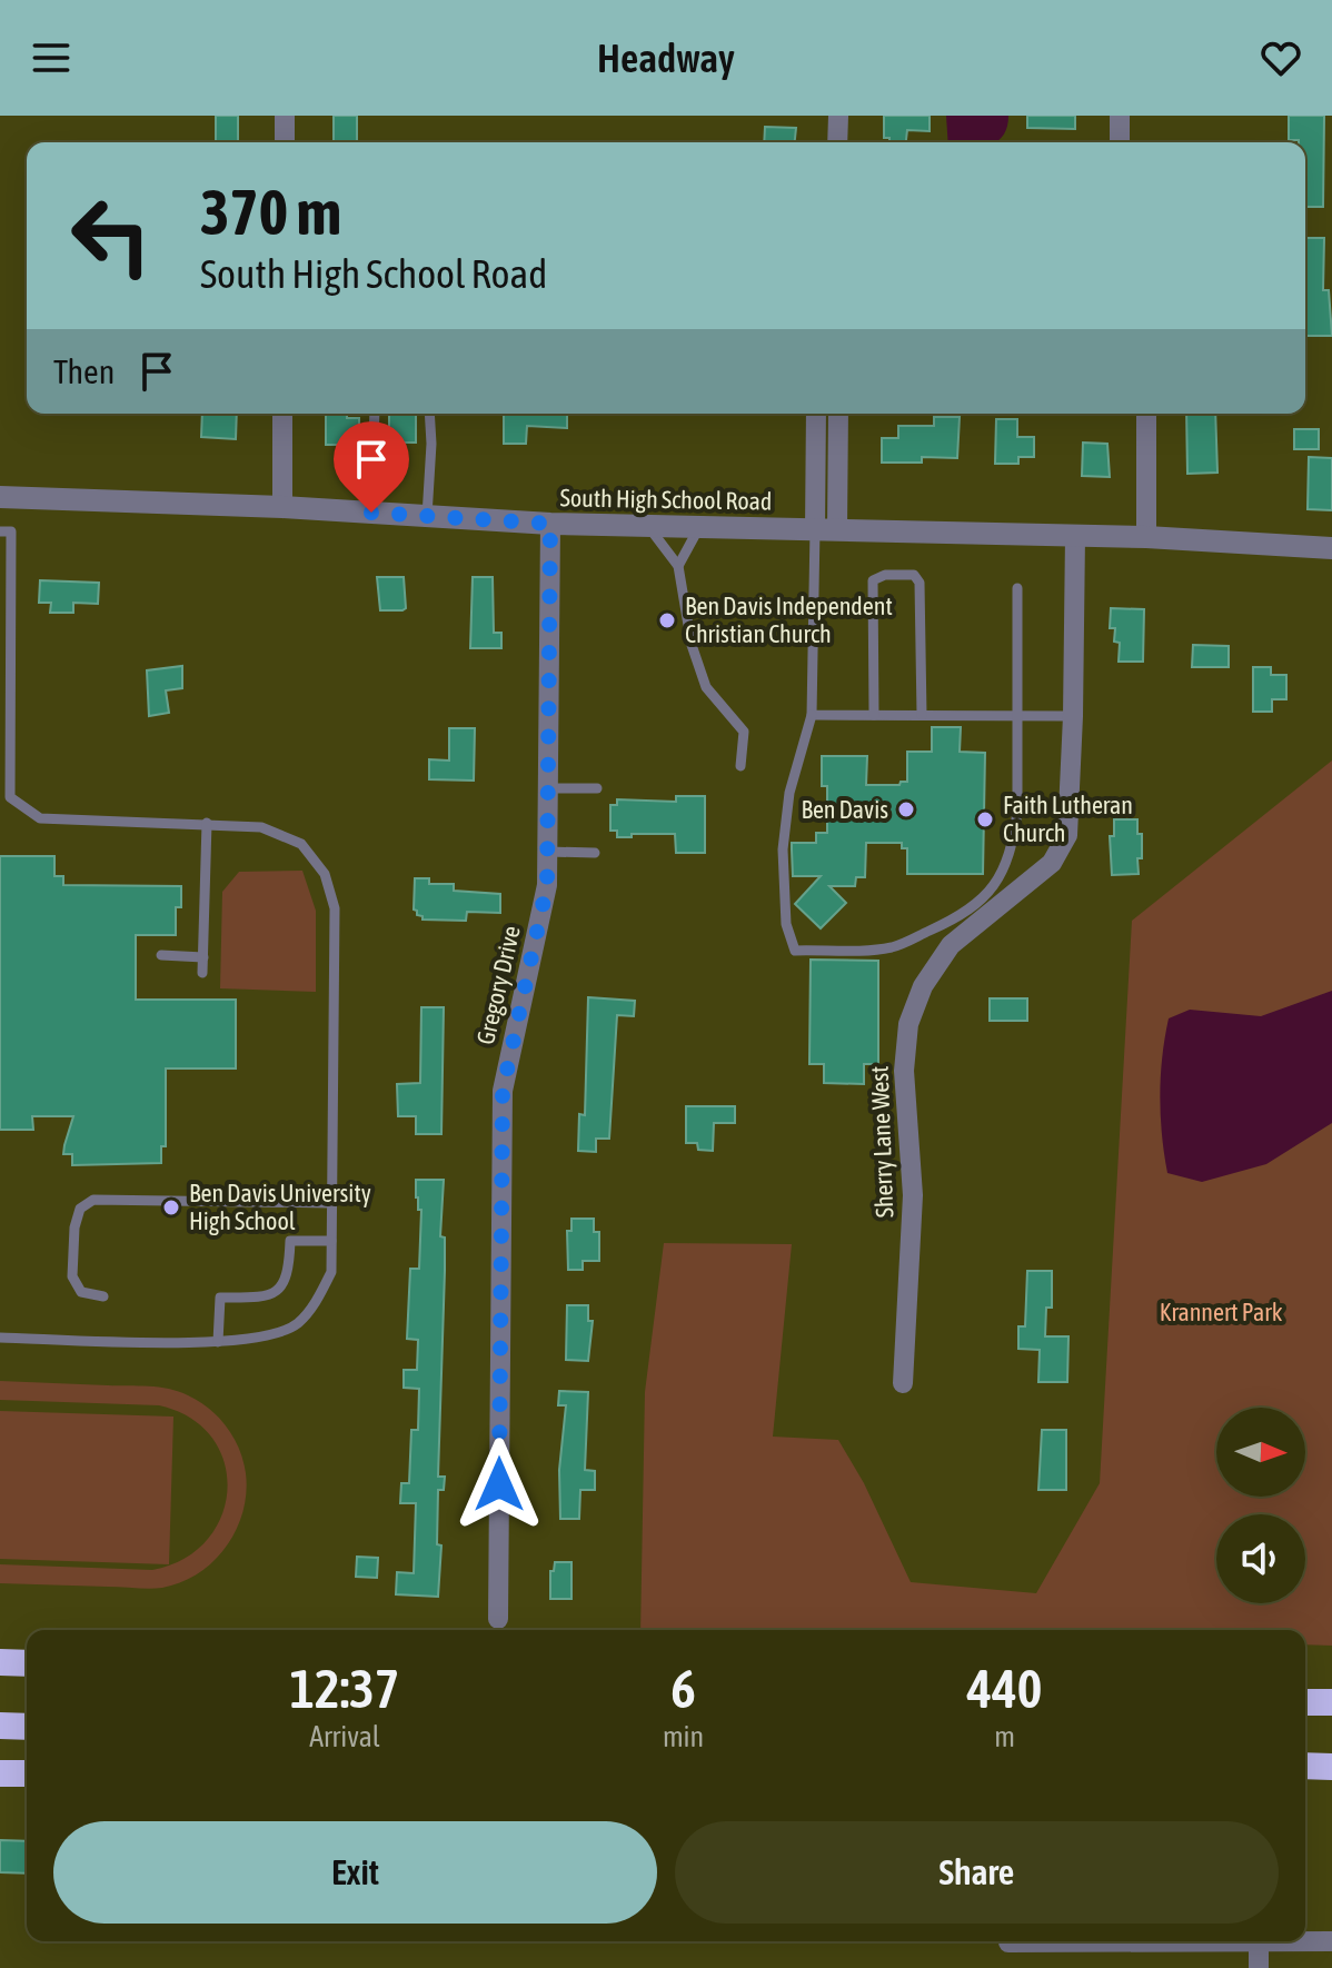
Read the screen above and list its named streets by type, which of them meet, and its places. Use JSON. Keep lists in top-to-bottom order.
{
  "streets": {
    "street": ["South High School Road", "Gregory Drive", "Sherry Lane West"]
  },
  "crossings": [
    ["South High School Road", "Gregory Drive"],
    ["South High School Road", "Sherry Lane West"]
  ],
  "parks": ["Krannert Park"],
  "places": [
    "Ben Davis Independent Christian Church",
    "Ben Davis",
    "Faith Lutheran Church",
    "Ben Davis University High School"
  ],
  "north": "right",
  "page": {
    "header": "Headway",
    "turn": ["370 m", "South High School Road"],
    "then": "Then",
    "eta": [
      "12:37",
      "Arrival",
      "6",
      "min",
      "440",
      "m"
    ],
    "buttons": ["Exit", "Share"]
  }
}
